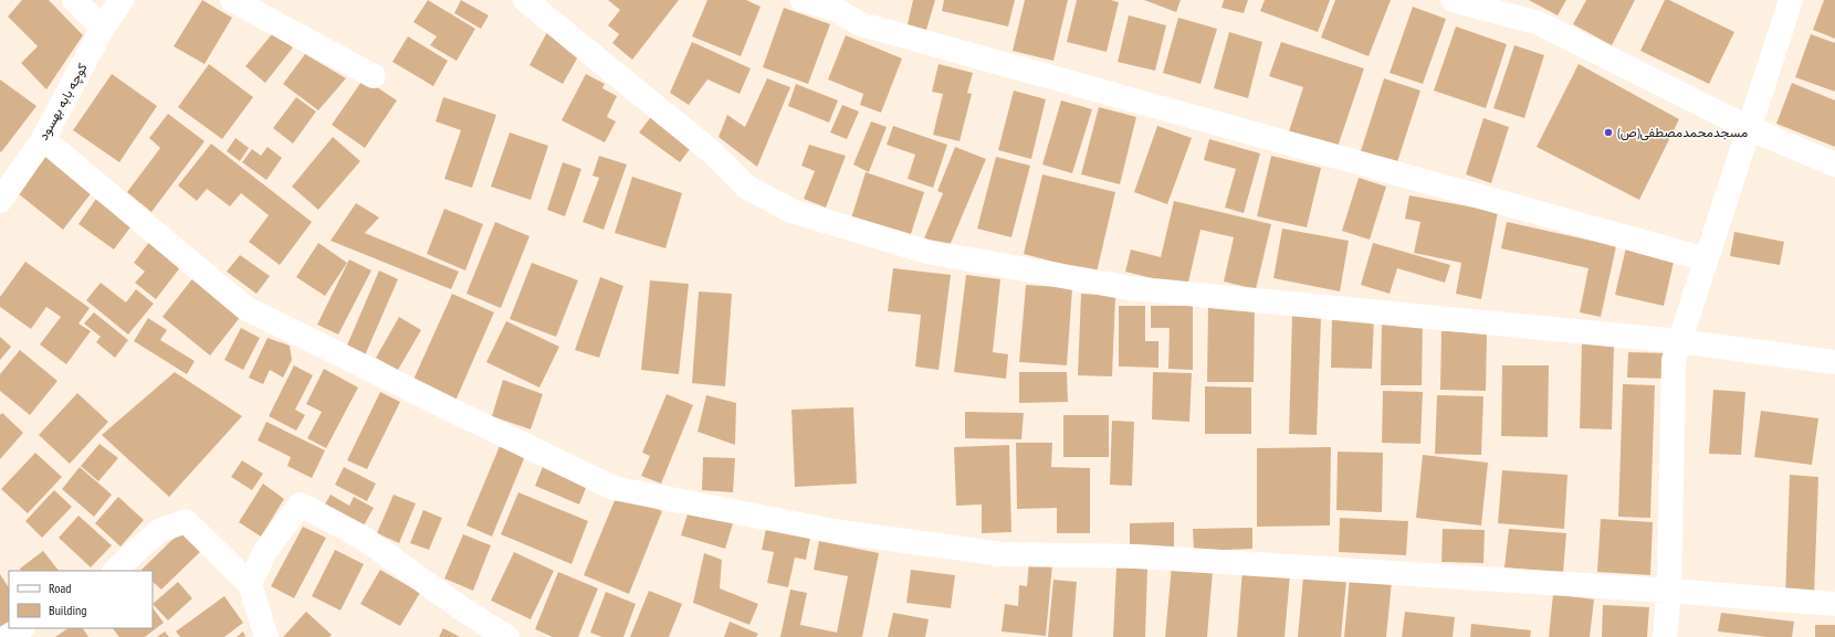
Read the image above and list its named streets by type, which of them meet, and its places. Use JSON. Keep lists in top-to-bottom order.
{
  "streets": {
    "street": ["کوچه بابه بهسود"]
  },
  "places": ["مسجدمحمدمصطفی(ص)"],
  "legend": ["Road", "Building"]
}
